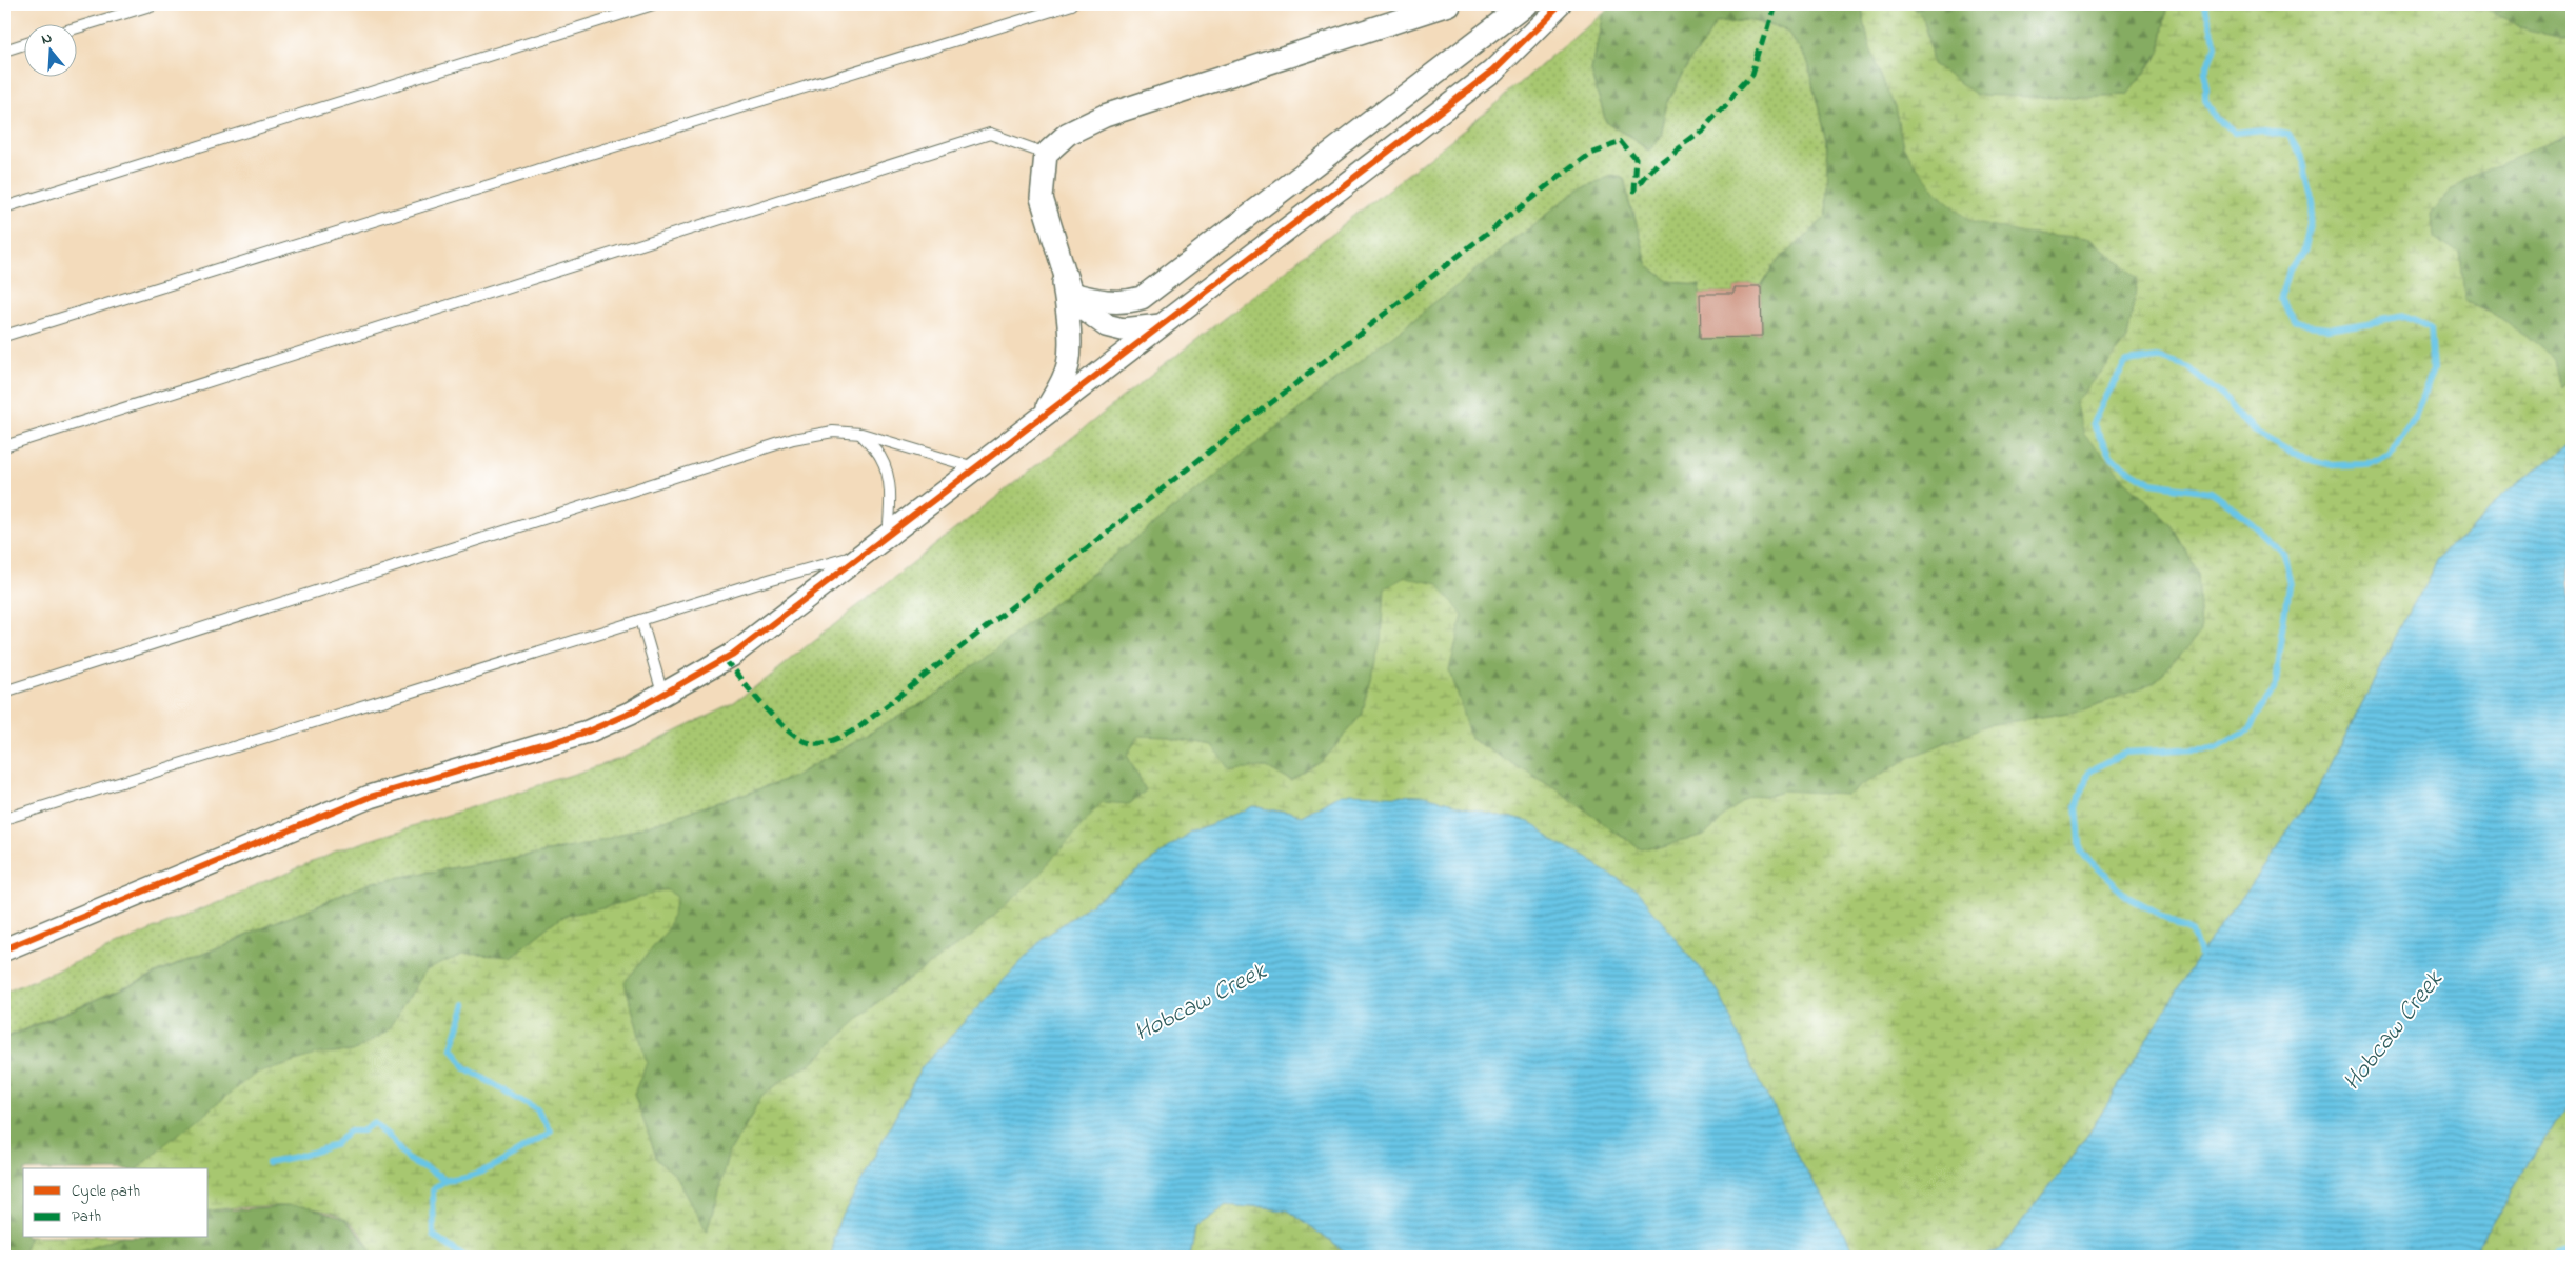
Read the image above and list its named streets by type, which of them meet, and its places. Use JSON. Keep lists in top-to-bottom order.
{
  "water": ["Hobcaw Creek"],
  "legend": ["Cycle path", "Path"],
  "north": "top"
}
